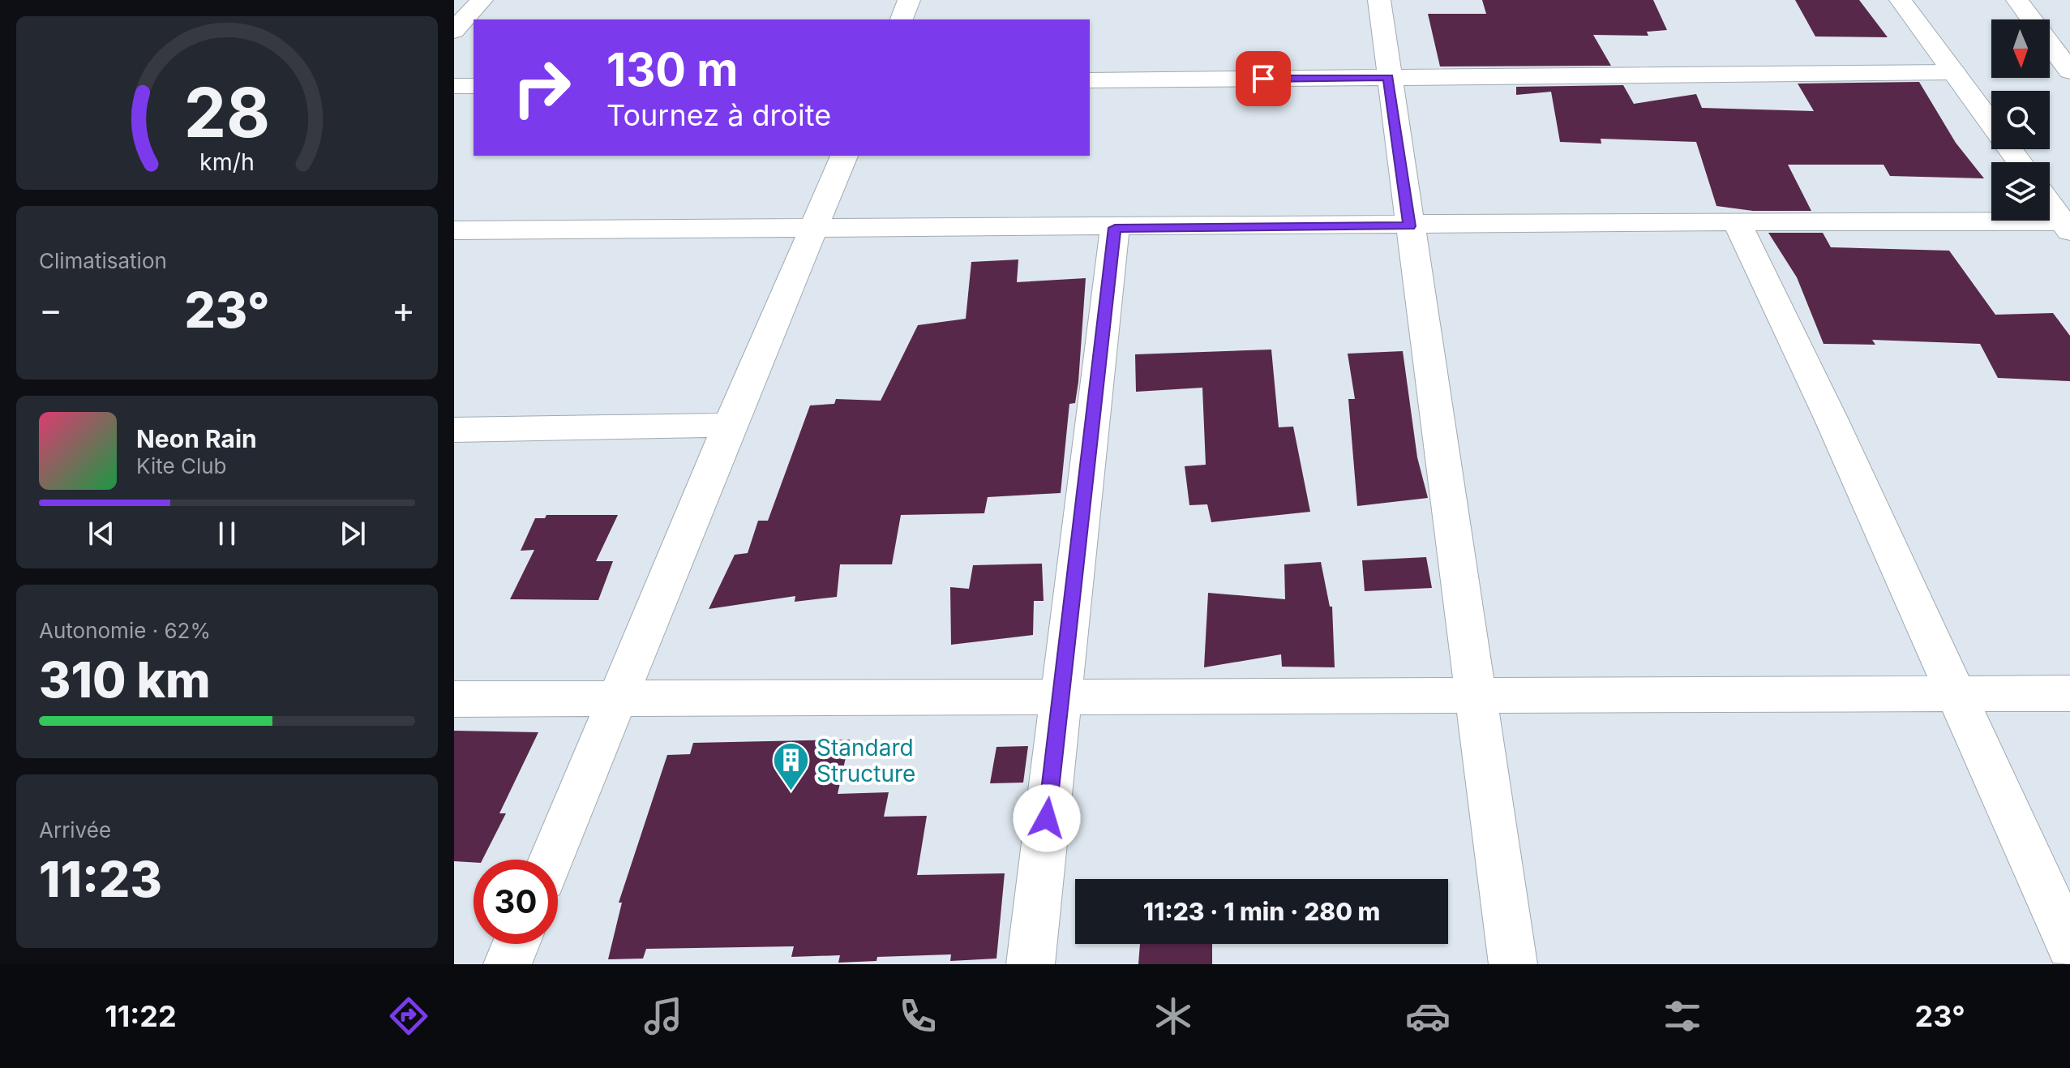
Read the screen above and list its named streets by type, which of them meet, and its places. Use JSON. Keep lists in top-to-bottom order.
{
  "places": {
    "building": ["Standard Structure"]
  },
  "north": "bottom",
  "page": {
    "turn": ["130 m", "Tournez à droite"],
    "tile": [
      "Climatisation",
      ["Autonomie · 62%", "310 km"],
      ["Arrivée", "11:23"]
    ],
    "heat": ["−", "23°", "+"],
    "song": ["Neon Rain", "Kite Club"],
    "limit": "30",
    "trip": "11:23 · 1 min · 280 m",
    "tabs": ["11:22", "23°"],
    "gauge": ["28", "km/h"]
  }
}
